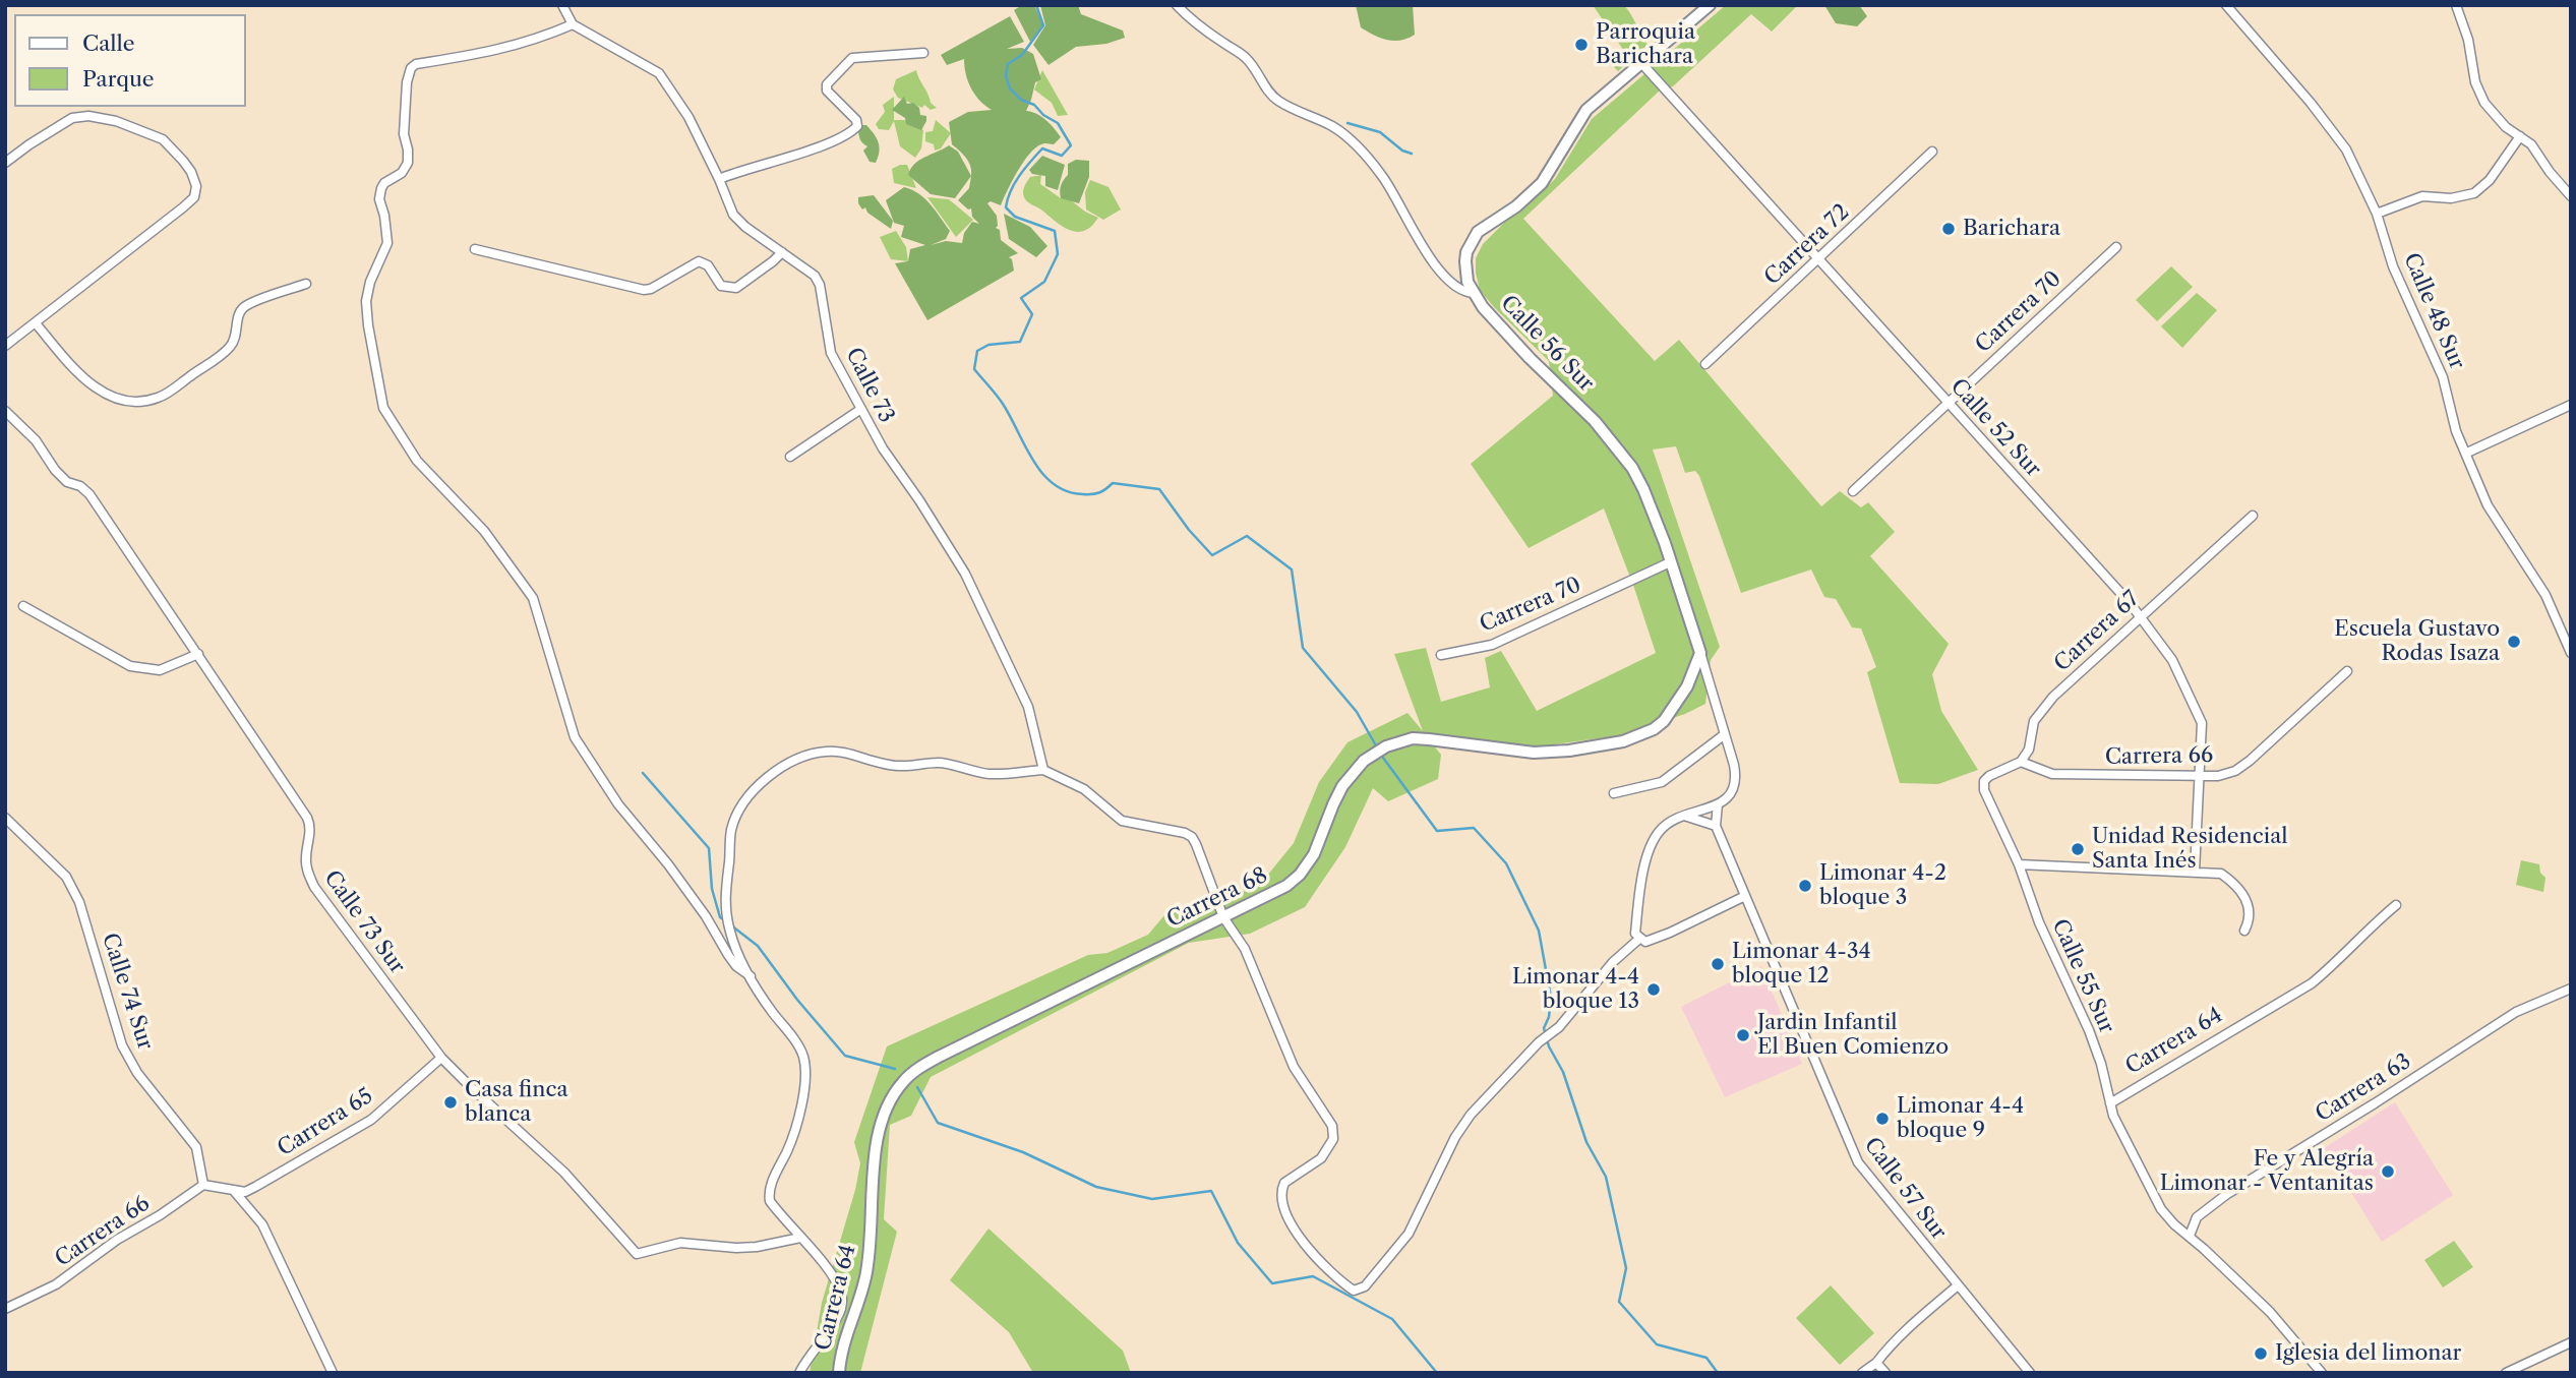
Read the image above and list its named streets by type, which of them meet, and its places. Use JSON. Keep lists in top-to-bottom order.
{
  "streets": {
    "street": [
      "Carrera 72",
      "Calle 48 Sur",
      "Carrera 70",
      "Calle 56 Sur",
      "Calle 73",
      "Calle 52 Sur",
      "Carrera 67",
      "Carrera 66",
      "Carrera 68",
      "Calle 73 Sur",
      "Calle 55 Sur",
      "Calle 74 Sur",
      "Carrera 64",
      "Carrera 63",
      "Carrera 65",
      "Calle 57 Sur"
    ]
  },
  "crossings": [
    ["Carrera 72", "Calle 52 Sur"],
    ["Carrera 70", "Calle 56 Sur"],
    ["Carrera 70", "Calle 52 Sur"],
    ["Calle 56 Sur", "Carrera 68"],
    ["Calle 56 Sur", "Calle 57 Sur"],
    ["Calle 52 Sur", "Carrera 67"],
    ["Calle 52 Sur", "Carrera 66"],
    ["Carrera 67", "Carrera 66"],
    ["Carrera 67", "Calle 55 Sur"],
    ["Carrera 66", "Calle 55 Sur"],
    ["Carrera 66", "Calle 74 Sur"],
    ["Carrera 66", "Carrera 65"],
    ["Carrera 68", "Carrera 64"],
    ["Calle 73 Sur", "Carrera 65"],
    ["Calle 55 Sur", "Carrera 64"],
    ["Calle 55 Sur", "Carrera 63"],
    ["Calle 74 Sur", "Carrera 65"]
  ],
  "places": [
    "Parroquia Barichara",
    "Barichara",
    "Escuela Gustavo Rodas Isaza",
    "Unidad Residencial Santa Inés",
    "Limonar 4-2 bloque 3",
    "Limonar 4-34 bloque 12",
    "Limonar 4-4 bloque 13",
    "Jardin Infantil El Buen Comienzo",
    "Casa finca blanca",
    "Limonar 4-4 bloque 9",
    "Fe y Alegría Limonar - Ventanitas",
    "Iglesia del limonar"
  ],
  "legend": ["Calle", "Parque"]
}
